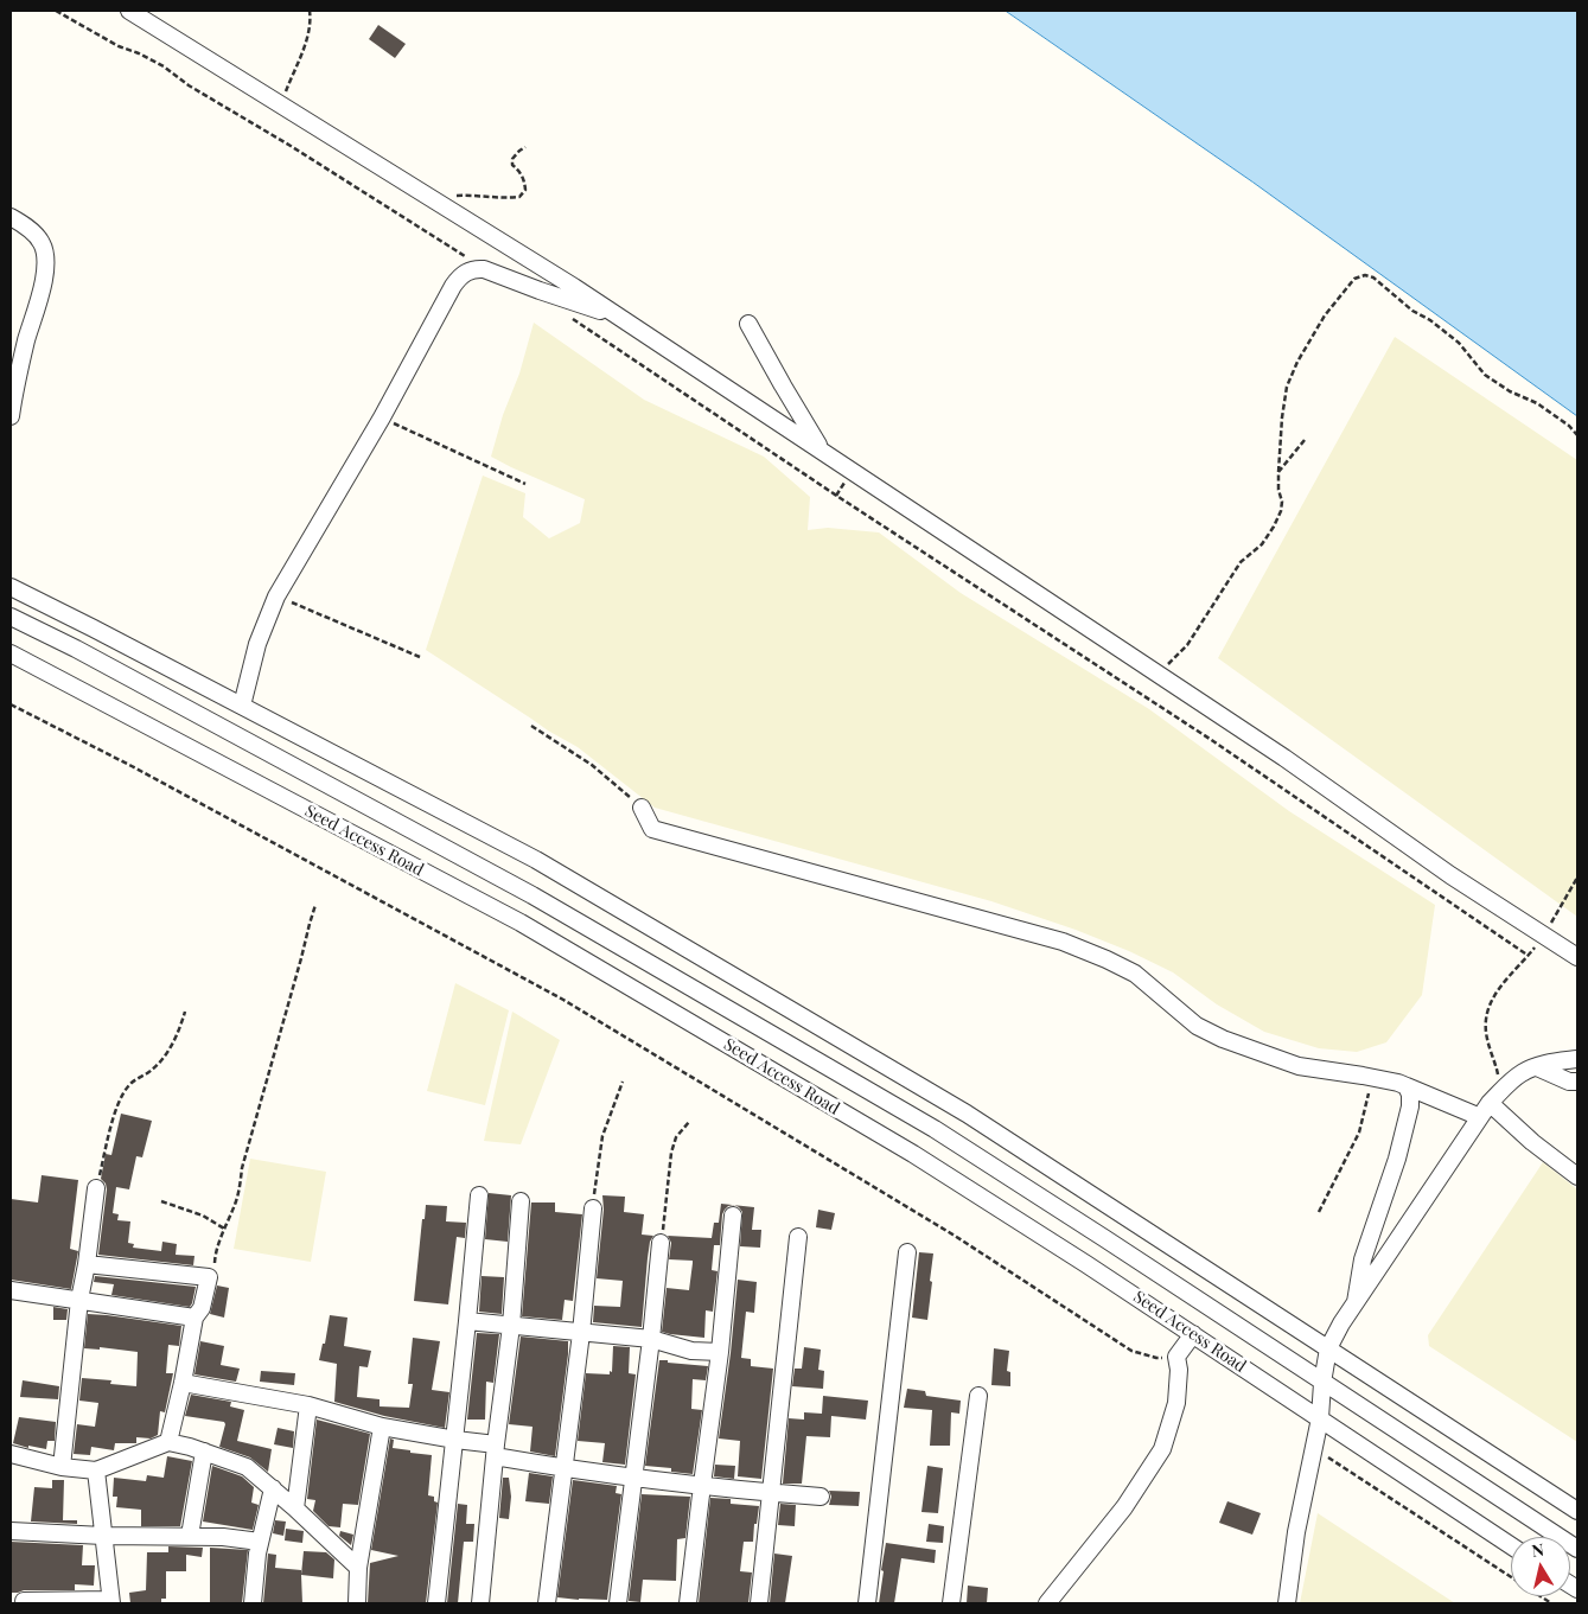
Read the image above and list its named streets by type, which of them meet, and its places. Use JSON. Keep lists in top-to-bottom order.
{
  "streets": {
    "street": ["Seed Access Road"]
  },
  "north": "top"
}
